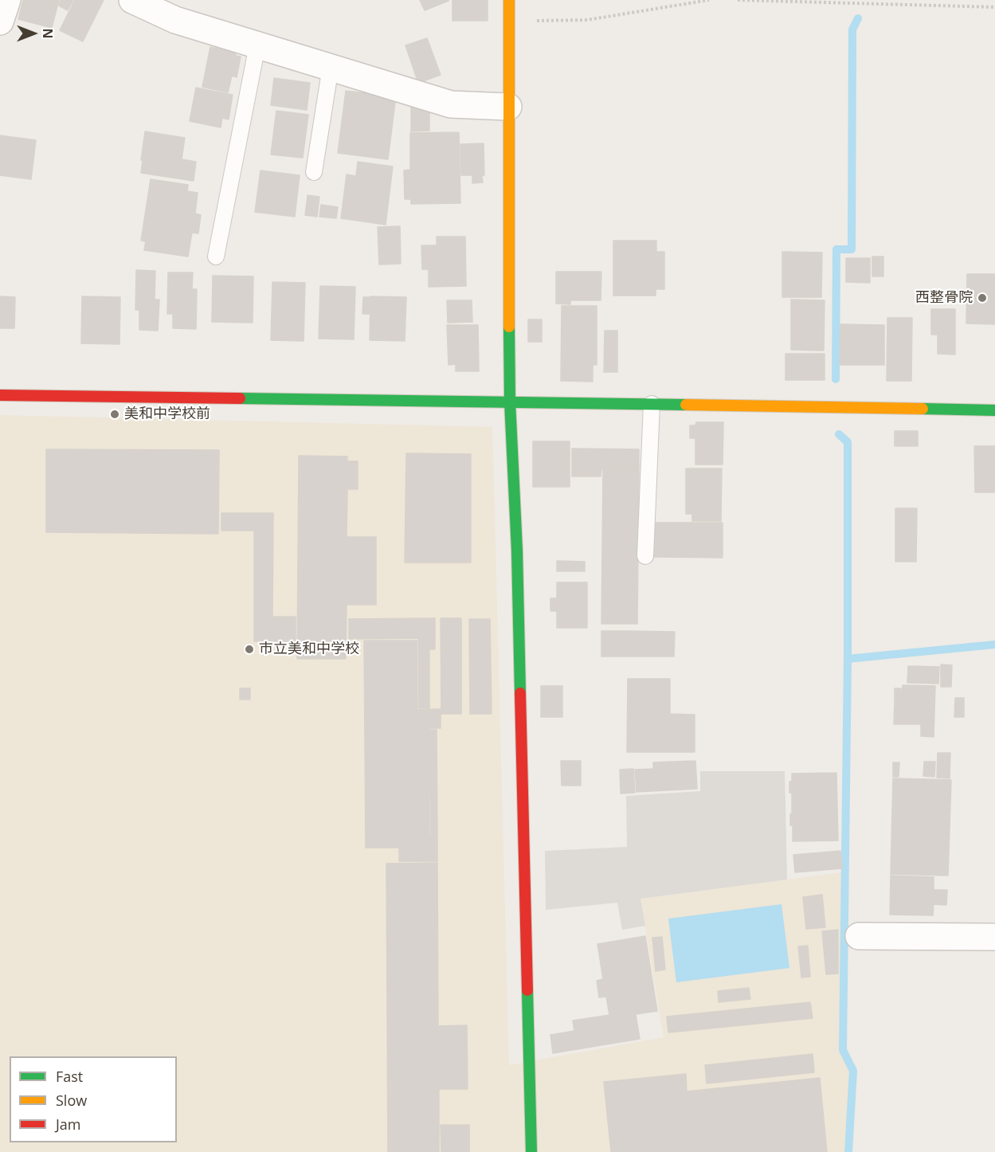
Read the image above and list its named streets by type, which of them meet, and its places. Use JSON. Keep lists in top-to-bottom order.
{
  "places": ["西整骨院", "美和中学校前", "市立美和中学校"],
  "legend": ["Fast", "Slow", "Jam"],
  "north": "right"
}
